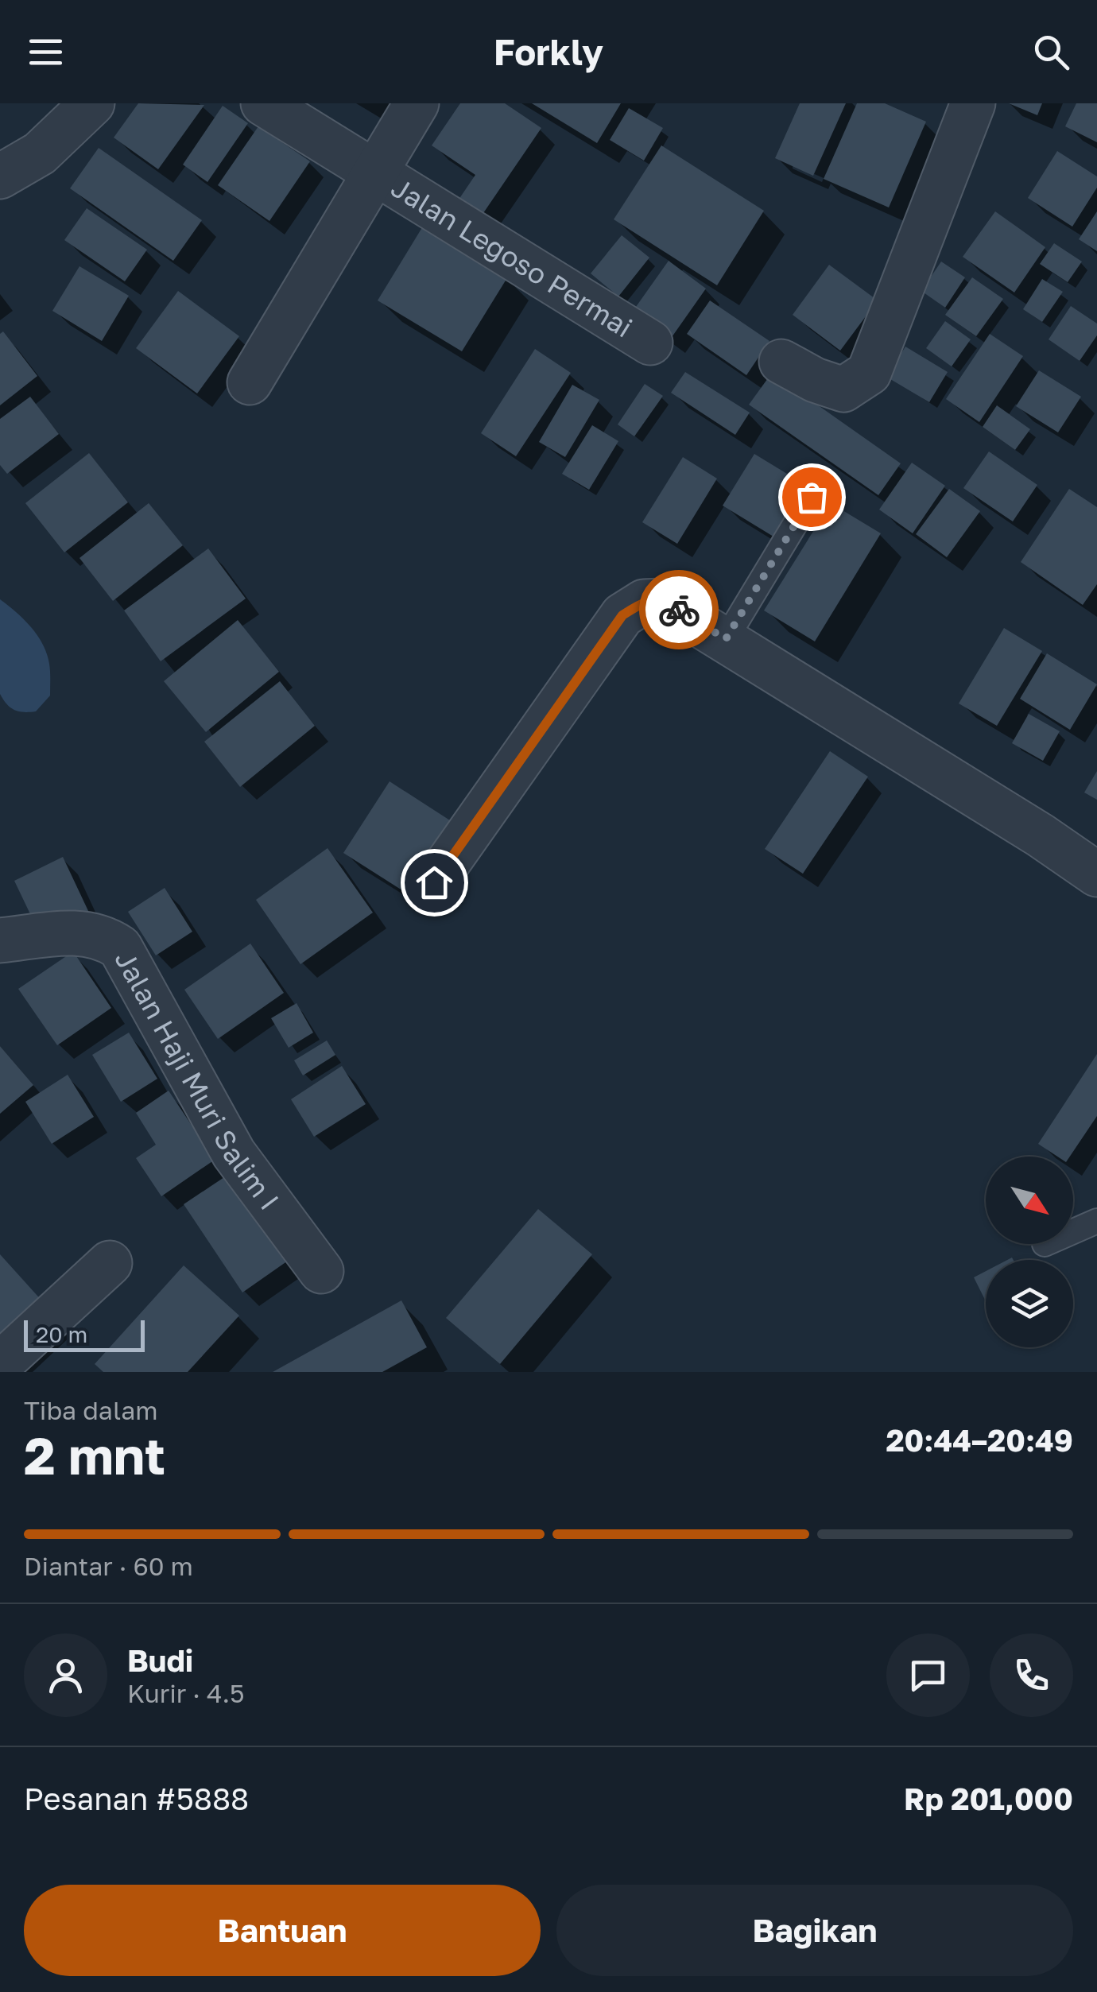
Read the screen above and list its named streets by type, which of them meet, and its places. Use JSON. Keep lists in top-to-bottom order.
{
  "streets": {
    "street": ["Jalan Legoso Permai", "Jalan Haji Muri Salim I"]
  },
  "scale_bar": "20 m",
  "north": "bottom right",
  "page": {
    "header": "Forkly",
    "scale": "20 m",
    "heading": ["2 mnt", "Tiba dalam", "20:44–20:49"],
    "panel": [
      "Budi",
      "Kurir · 4.5",
      "Pesanan #5888",
      "Rp 201,000"
    ],
    "bar": "Diantar · 60 m",
    "buttons": ["Bantuan", "Bagikan"]
  }
}
